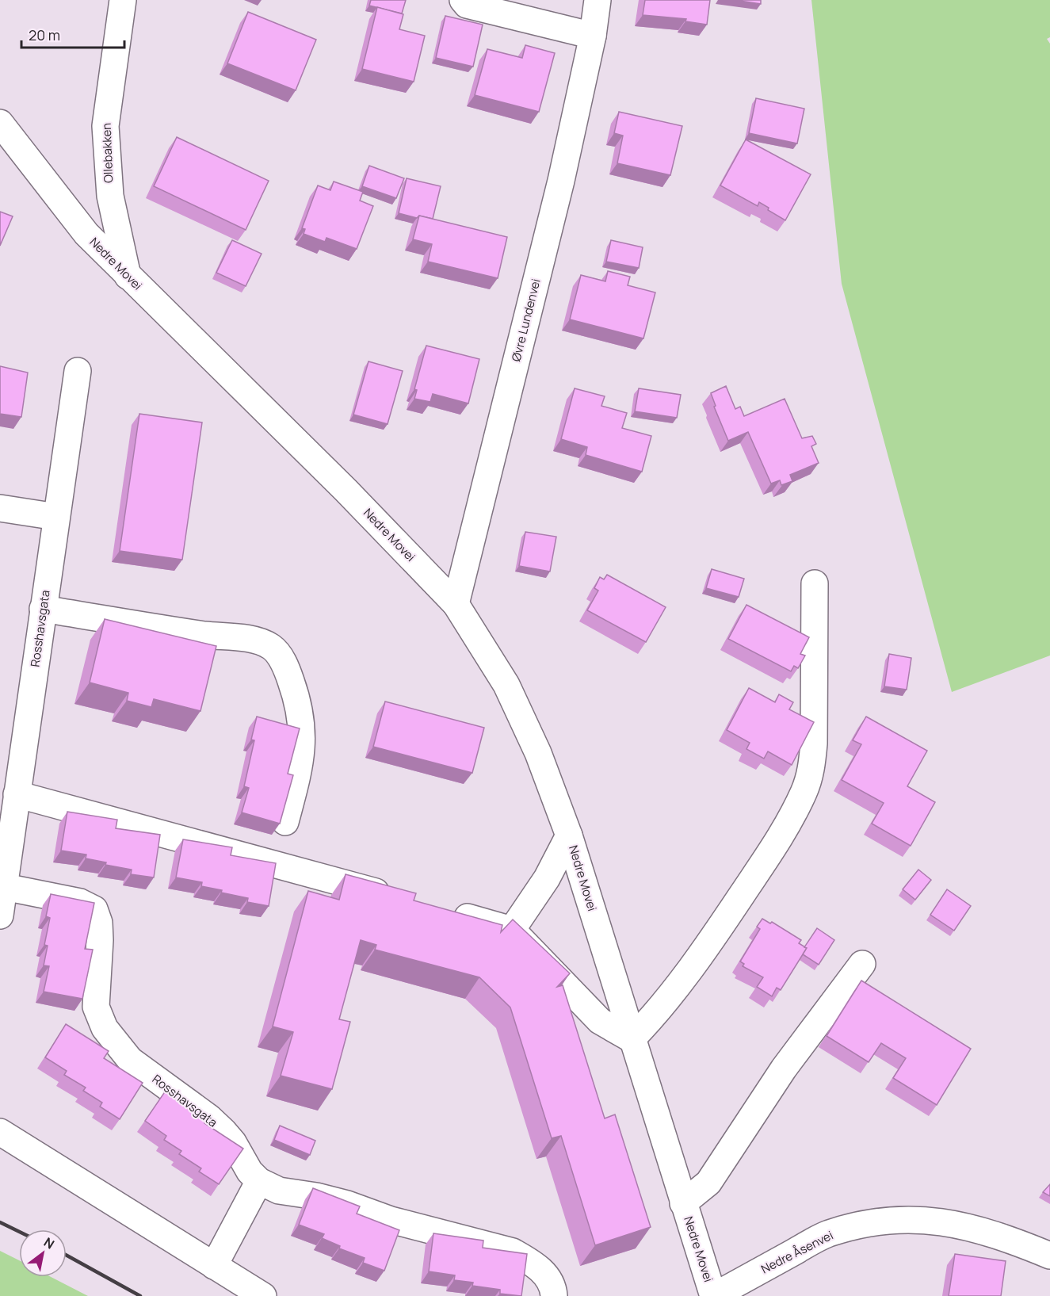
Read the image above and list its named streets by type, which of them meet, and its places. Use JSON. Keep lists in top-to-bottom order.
{
  "streets": {
    "street": [
      "Ollebakken",
      "Nedre Movei",
      "Øvre Lundenvei",
      "Rosshavsgata",
      "Nedre Åsenvei"
    ]
  },
  "crossings": [
    ["Ollebakken", "Nedre Movei"],
    ["Nedre Movei", "Øvre Lundenvei"],
    ["Nedre Movei", "Nedre Åsenvei"]
  ],
  "scale_bar": "20 m",
  "north": "top right"
}
